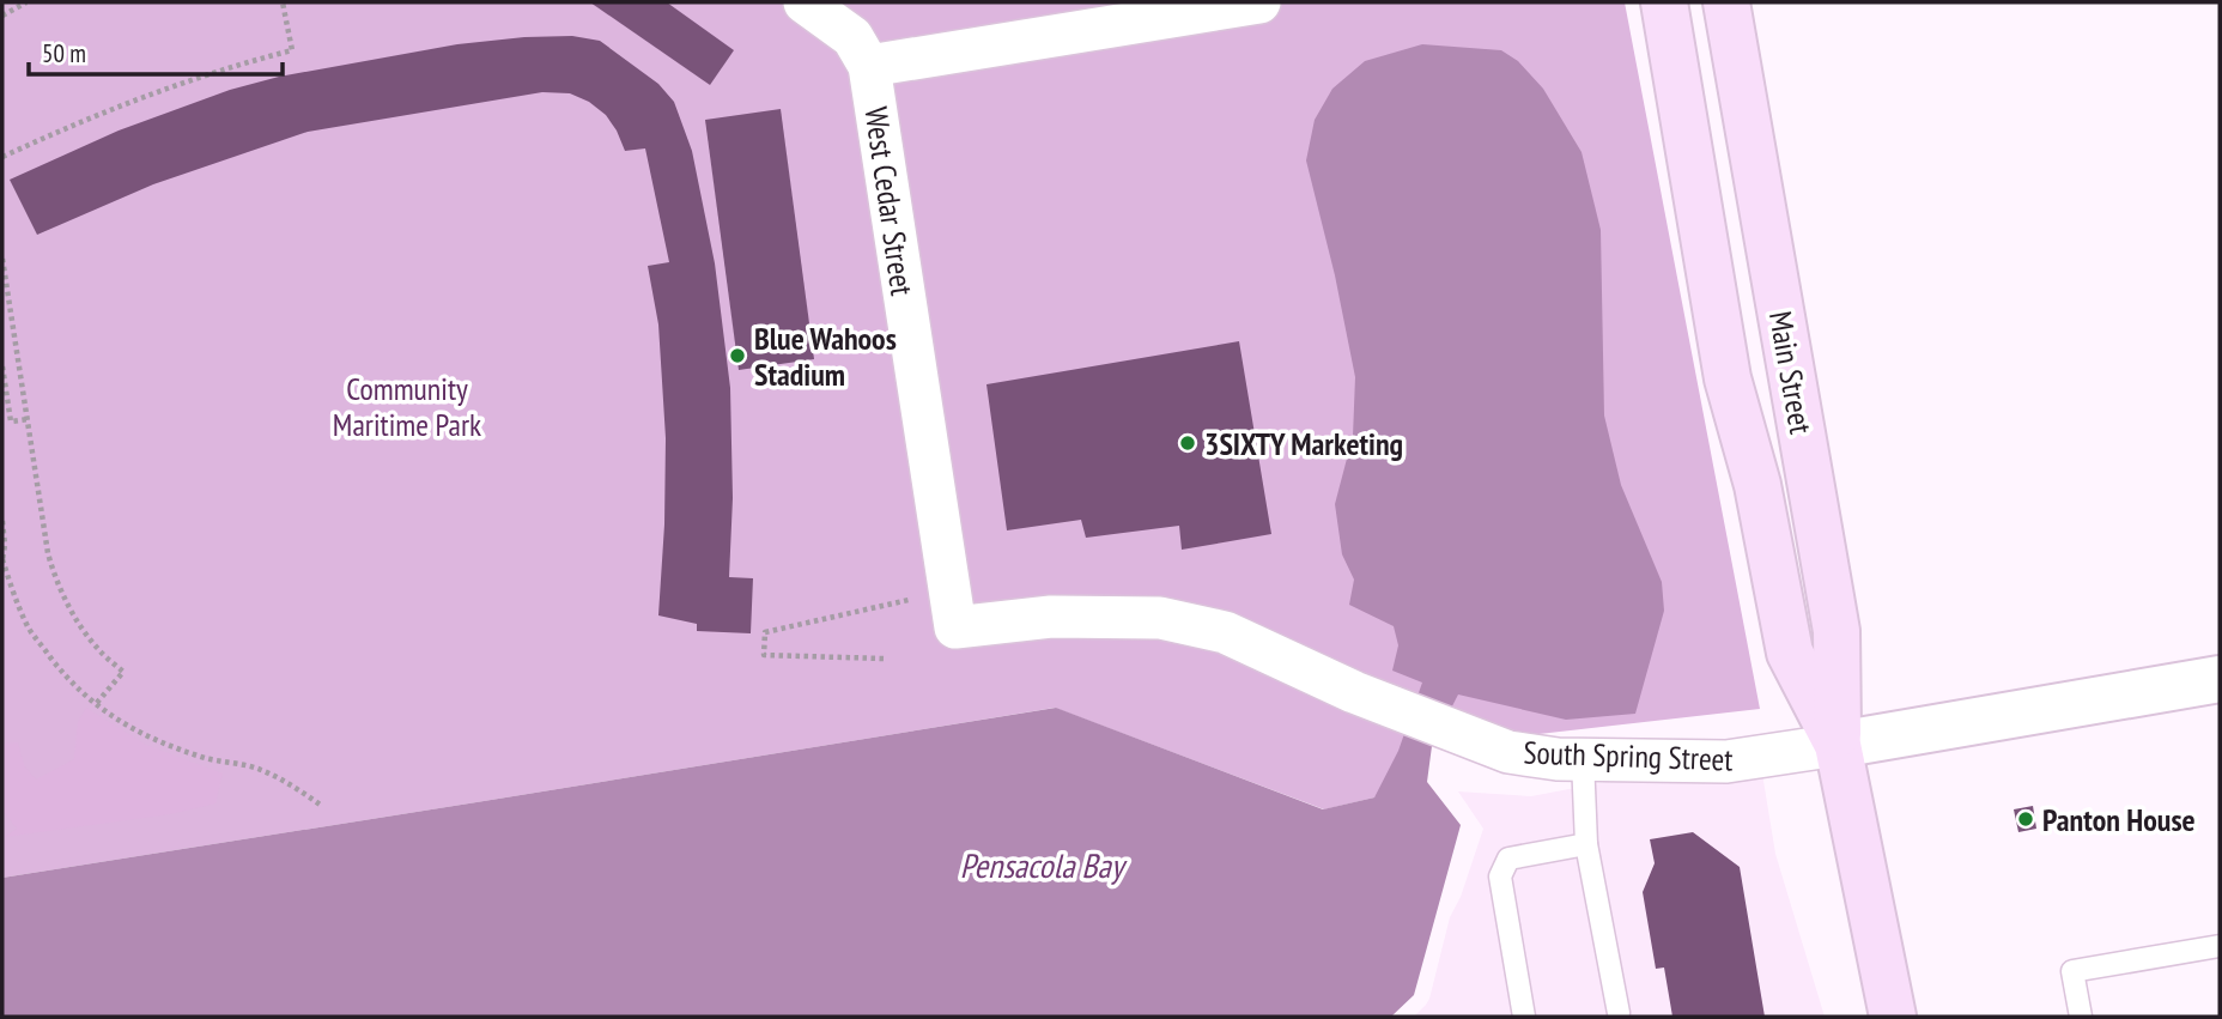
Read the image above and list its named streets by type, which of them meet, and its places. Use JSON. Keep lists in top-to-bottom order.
{
  "streets": {
    "main road": ["Main Street"],
    "street": ["West Cedar Street", "South Spring Street"]
  },
  "crossings": [
    ["West Cedar Street", "South Spring Street"],
    ["Main Street", "South Spring Street"]
  ],
  "water": ["Pensacola Bay"],
  "parks": ["Community Maritime Park"],
  "places": ["Blue Wahoos Stadium", "3SIXTY Marketing", "Panton House"],
  "scale_bar": "50 m"
}
